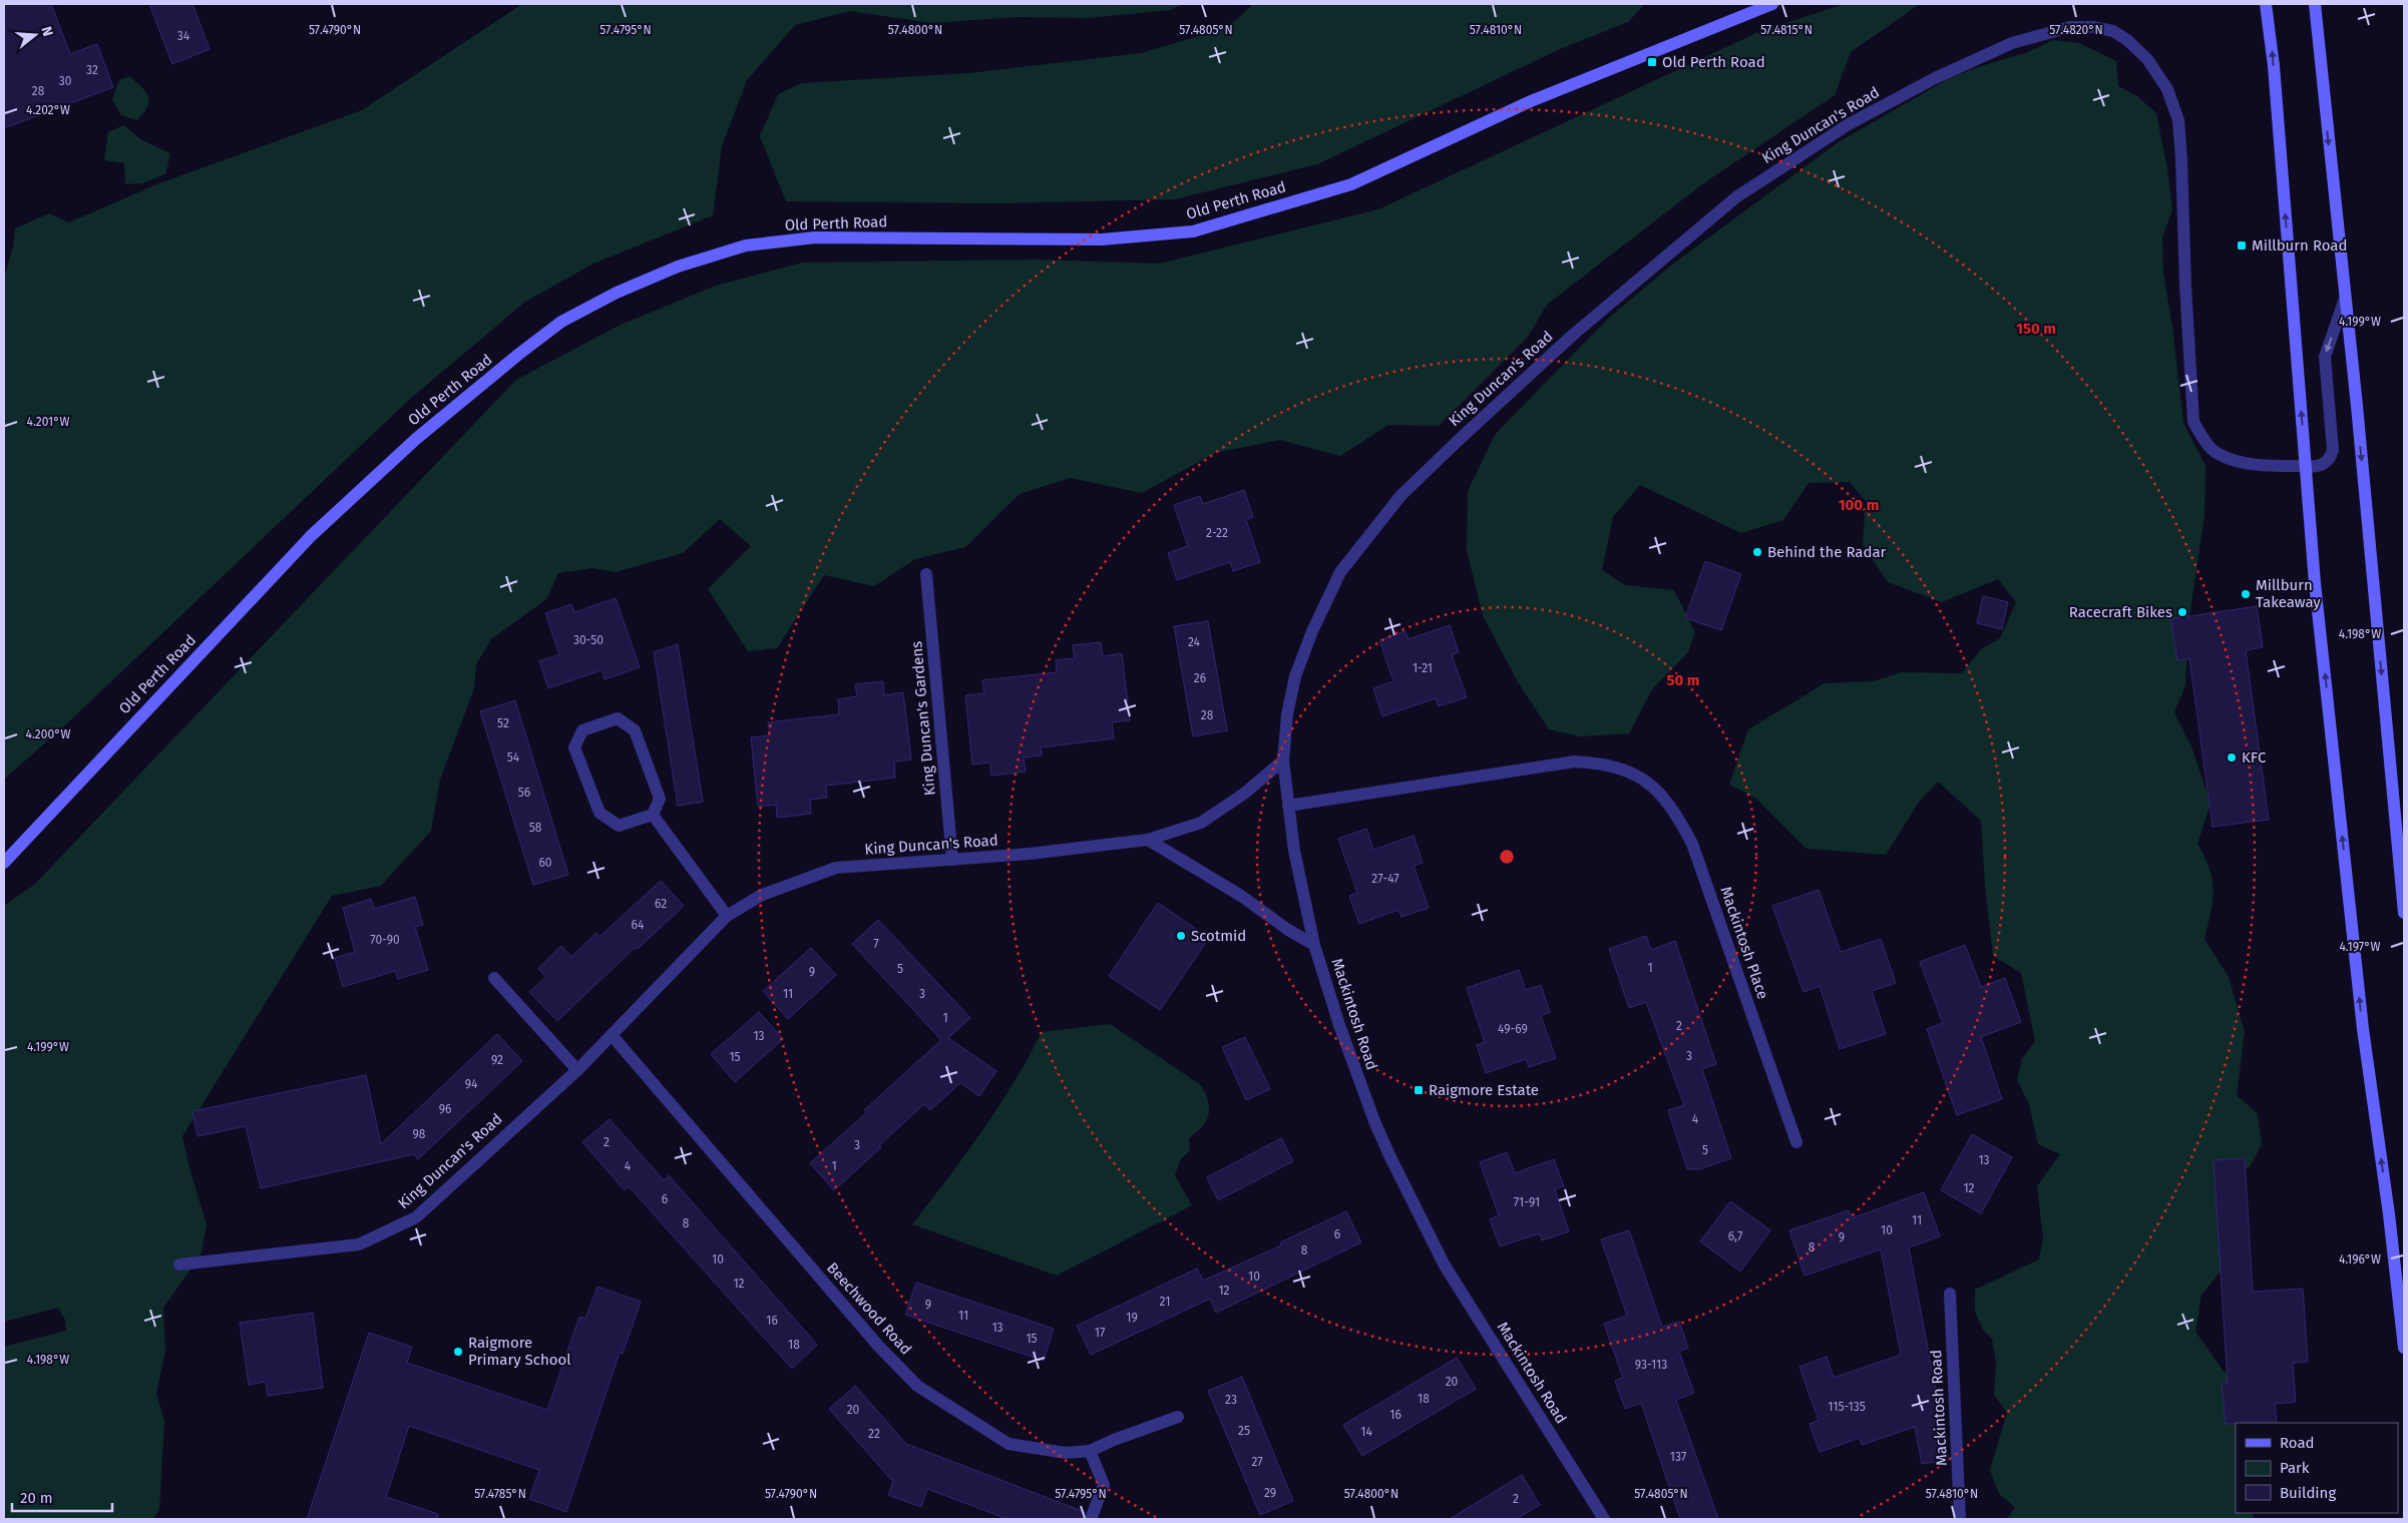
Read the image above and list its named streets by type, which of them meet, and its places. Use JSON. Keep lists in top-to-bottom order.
{
  "streets": {
    "main road": ["Old Perth Road"],
    "street": [
      "King Duncan's Road",
      "King Duncan's Gardens",
      "Mackintosh Place",
      "Mackintosh Road",
      "Beechwood Road"
    ]
  },
  "crossings": [
    ["King Duncan's Road", "King Duncan's Gardens"],
    ["King Duncan's Road", "Mackintosh Place"],
    ["King Duncan's Road", "Mackintosh Road"],
    ["King Duncan's Road", "Beechwood Road"],
    ["Mackintosh Place", "Mackintosh Road"]
  ],
  "places": {
    "transit": ["Old Perth Road", "Millburn Road", "Raigmore Estate"],
    "other": [
      "Behind the Radar",
      "Millburn Takeaway",
      "Racecraft Bikes",
      "KFC",
      "Scotmid",
      "Raigmore Primary School"
    ]
  },
  "house_numbers": [
    "34",
    "32",
    "30",
    "28",
    "2-22",
    "30-50",
    "24",
    "1-21",
    "26",
    "28",
    "52",
    "54",
    "56",
    "58",
    "60",
    "27-47",
    "62",
    "64",
    "70-90",
    "7",
    "1",
    "5",
    "9",
    "11",
    "3",
    "1",
    "2",
    "49-69",
    "13",
    "3",
    "15",
    "92",
    "94",
    "96",
    "4",
    "98",
    "2",
    "3",
    "5",
    "13",
    "4",
    "1",
    "12",
    "6",
    "71-91",
    "11",
    "8",
    "10",
    "6",
    "6,7",
    "9",
    "8",
    "8",
    "10",
    "10",
    "12",
    "12",
    "21",
    "9",
    "11",
    "19",
    "16",
    "13",
    "17",
    "15",
    "18",
    "93-113",
    "20",
    "18",
    "23",
    "115-135",
    "20",
    "16",
    "25",
    "14",
    "22",
    "137",
    "27",
    "29",
    "2"
  ],
  "legend": ["Road", "Park", "Building"],
  "scale_bar": "20 m",
  "north": "right",
  "coordinates": [
    "57.4790°N",
    "57.4795°N",
    "57.4800°N",
    "57.4805°N",
    "57.4810°N",
    "57.4815°N",
    "57.4820°N",
    "4.202°W",
    "4.199°W",
    "4.201°W",
    "4.198°W",
    "4.200°W",
    "4.197°W",
    "4.196°W",
    "57.4785°N"
  ],
  "rings": ["150 m", "100 m", "50 m"]
}
